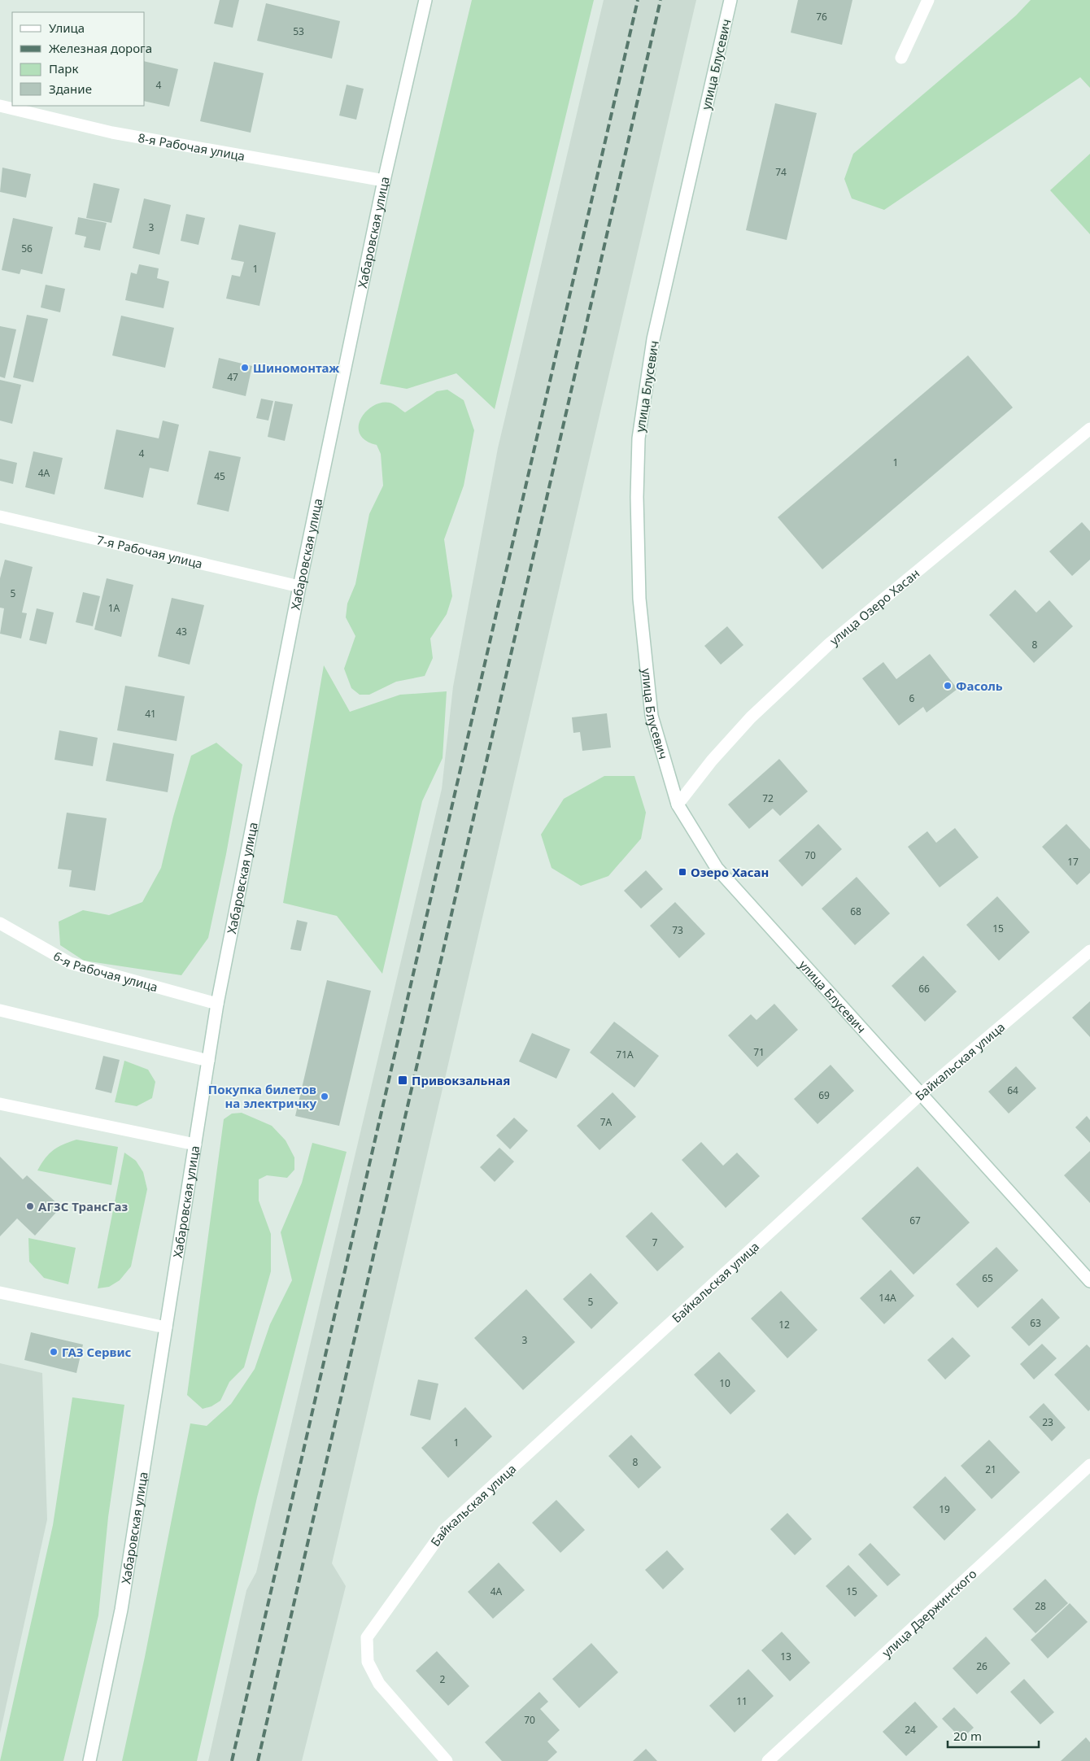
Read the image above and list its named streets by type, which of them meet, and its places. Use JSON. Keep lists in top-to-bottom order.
{
  "streets": {
    "main road": [
      "улица Блусевич",
      "8-я Рабочая улица",
      "Хабаровская улица",
      "7-я Рабочая улица",
      "улица Озеро Хасан",
      "6-я Рабочая улица",
      "Байкальская улица",
      "улица Дзержинского"
    ]
  },
  "crossings": [
    ["улица Блусевич", "улица Озеро Хасан"],
    ["улица Блусевич", "Байкальская улица"],
    ["8-я Рабочая улица", "Хабаровская улица"],
    ["Хабаровская улица", "7-я Рабочая улица"],
    ["Хабаровская улица", "6-я Рабочая улица"]
  ],
  "places": {
    "other": [
      "Шиномонтаж",
      "Фасоль",
      "Покупка билетов на электричку",
      "АГЗС ТрансГаз",
      "ГАЗ Сервис"
    ],
    "transit": ["Озеро Хасан", "Привокзальная"]
  },
  "house_numbers": [
    "76",
    "53",
    "4",
    "74",
    "3",
    "56",
    "1",
    "47",
    "4",
    "1",
    "4А",
    "45",
    "5",
    "1А",
    "43",
    "8",
    "6",
    "41",
    "72",
    "70",
    "17",
    "68",
    "15",
    "73",
    "66",
    "71",
    "71А",
    "64",
    "69",
    "7А",
    "67",
    "7",
    "65",
    "14А",
    "5",
    "63",
    "12",
    "3",
    "10",
    "23",
    "1",
    "8",
    "21",
    "19",
    "4А",
    "15",
    "28",
    "13",
    "26",
    "2",
    "11",
    "70",
    "24"
  ],
  "legend": [
    "Улица",
    "Железная дорога",
    "Парк",
    "Здание"
  ],
  "scale_bar": "20 m"
}
